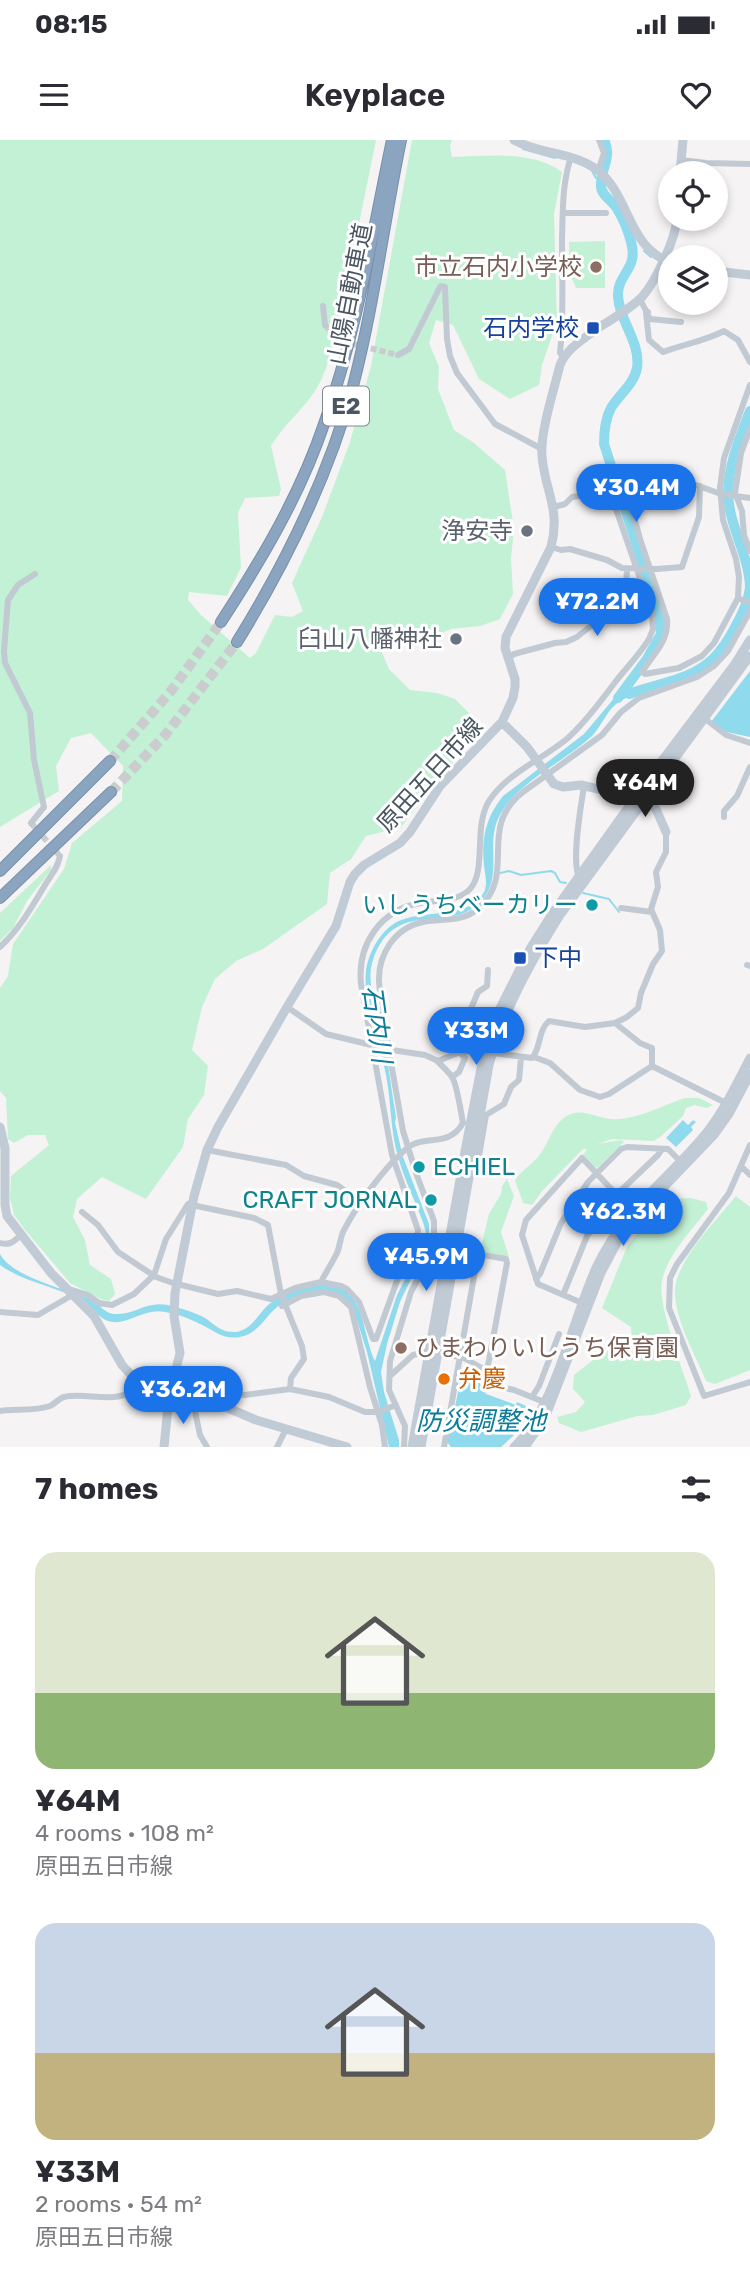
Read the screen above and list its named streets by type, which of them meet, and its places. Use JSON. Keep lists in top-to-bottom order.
{
  "streets": {
    "highway": ["山陽自動車道", "E2"],
    "main road": ["原田五日市線"]
  },
  "water": ["石内川", "防災調整池"],
  "places": {
    "other": [
      "市立石内小学校",
      "浄安寺",
      "臼山八幡神社",
      "いしうちベーカリー",
      "ECHIEL",
      "CRAFT JORNAL",
      "ひまわりいしうち保育園",
      "弁慶"
    ],
    "transit": ["石内学校", "下中"]
  },
  "page": {
    "status": "08:15",
    "header": "Keyplace",
    "price": [
      "¥30.4M",
      "¥72.2M",
      "¥64M",
      "¥33M",
      "¥62.3M",
      "¥45.9M",
      "¥36.2M"
    ],
    "heading": "7 homes",
    "list": [
      {
        "name": "¥64M",
        "note": "4 rooms · 108 m² · 原田五日市線"
      },
      {
        "name": "¥33M",
        "note": "2 rooms · 54 m² · 原田五日市線"
      }
    ]
  }
}
